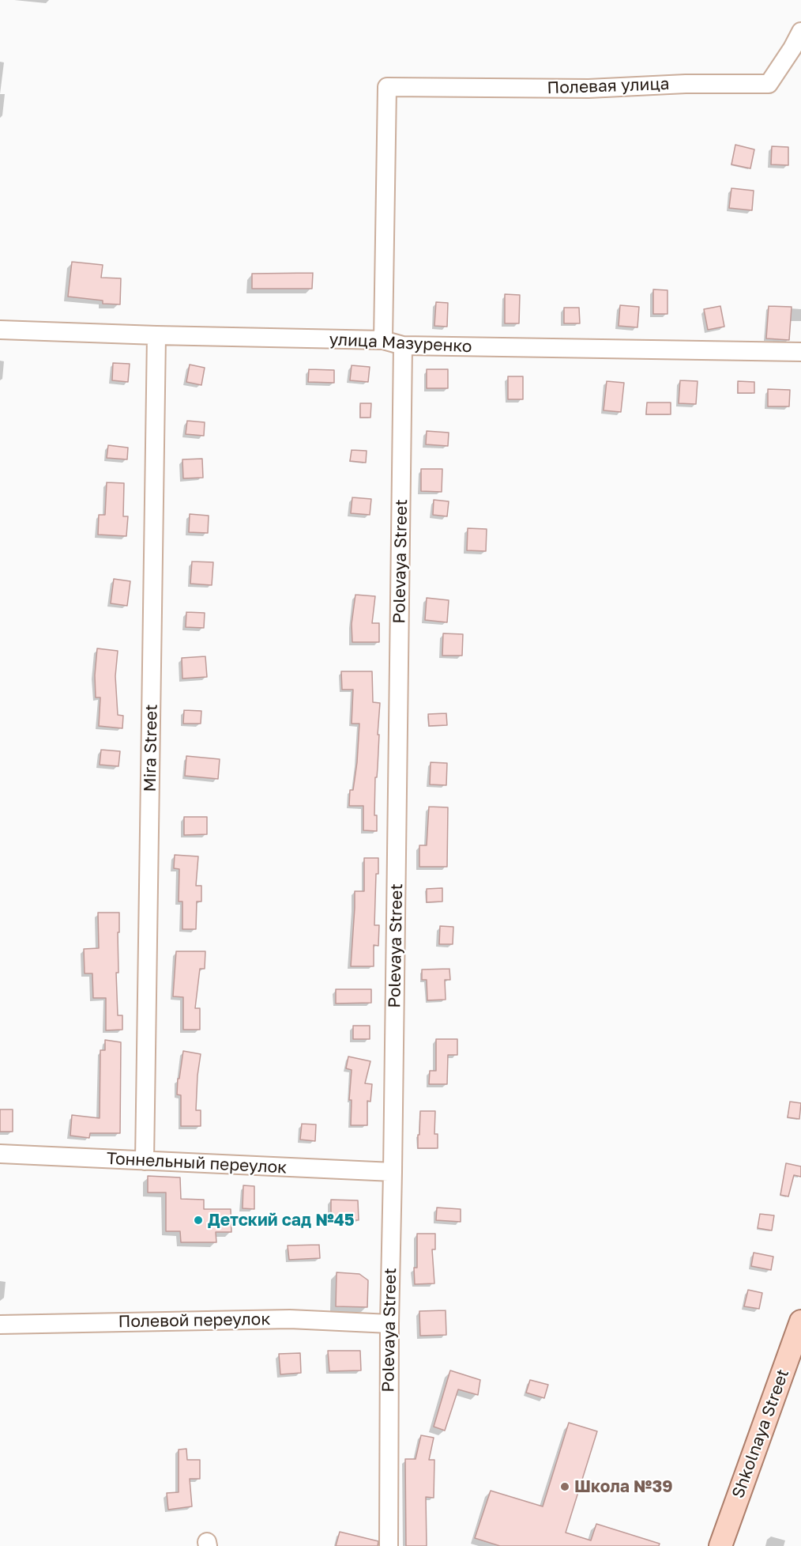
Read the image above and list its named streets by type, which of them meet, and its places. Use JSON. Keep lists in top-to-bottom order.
{
  "streets": {
    "main road": ["Shkolnaya Street"],
    "street": [
      "Полевая улица",
      "улица Мазуренко",
      "Polevaya Street",
      "Mira Street",
      "Тоннельный переулок",
      "Полевой переулок"
    ]
  },
  "crossings": [
    ["Полевая улица", "улица Мазуренко"],
    ["улица Мазуренко", "Polevaya Street"],
    ["улица Мазуренко", "Mira Street"],
    ["Polevaya Street", "Тоннельный переулок"],
    ["Polevaya Street", "Полевой переулок"],
    ["Mira Street", "Тоннельный переулок"]
  ],
  "places": ["Детский сад №45", "Школа №39"]
}
